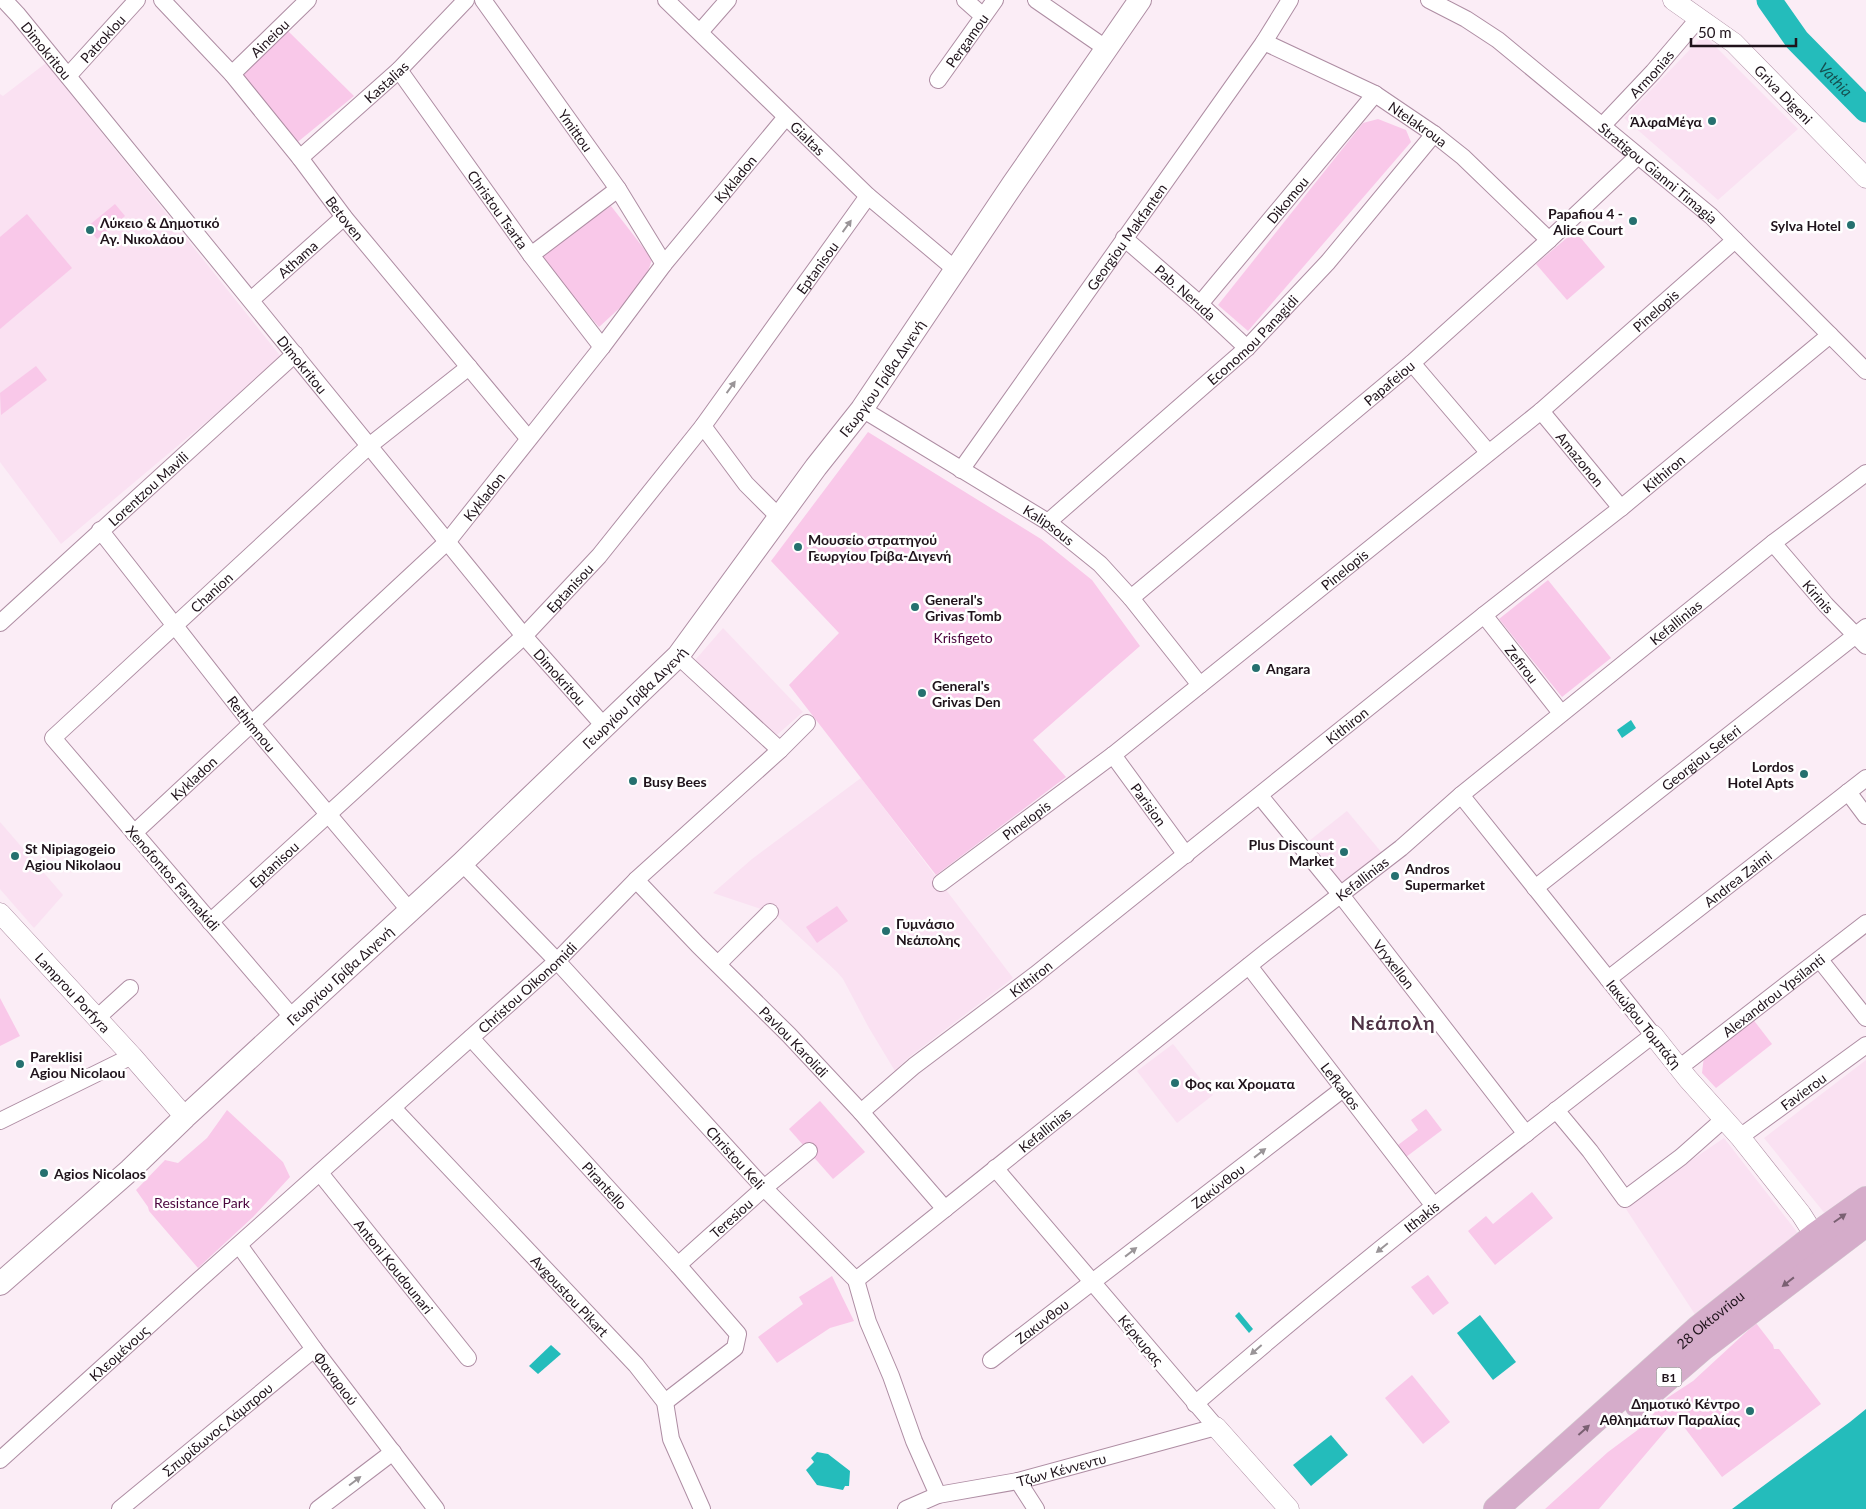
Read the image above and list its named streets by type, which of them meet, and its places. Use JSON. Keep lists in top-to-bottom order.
{
  "streets": {
    "main road": ["Γεωργίου Γρίβα Διγενή", "28 Oktovriou", "B1"],
    "street": [
      "Aineiou",
      "Patroklou",
      "Pergamou",
      "Dimokritou",
      "Armonias",
      "Kastalias",
      "Griva Digeni",
      "Ntelakroua",
      "Ymittou",
      "Gialtas",
      "Stratigou Gianni Timagia",
      "Kykladon",
      "Dikomou",
      "Christou Tsarta",
      "Betoven",
      "Georgiou Makfanten",
      "Athama",
      "Eptanisou",
      "Pab. Neruda",
      "Pinelopis",
      "Economou Panagidi",
      "Papafeiou",
      "Amazonon",
      "Kithiron",
      "Lorentzou Mavili",
      "Kalipsous",
      "Chanion",
      "Kirinis",
      "Kefallinias",
      "Zefirou",
      "Rethimnou",
      "Georgiou Seferi",
      "Parision",
      "Xenofontos Farmakidi",
      "Andrea Zaimi",
      "Vryxellon",
      "Christou Oikonomidi",
      "Lamprou Porfyra",
      "Alexandrou Ypsilanti",
      "Ιακώβου Τομπάζη",
      "Pavlou Karolidi",
      "Lefkados",
      "Favierou",
      "Christou Keli",
      "Pirantello",
      "Ζακύνθου",
      "Ithakis",
      "Teresiou",
      "Antoni Koudounari",
      "Avgoustou Pikart",
      "Ζακυνθου",
      "Κέρκυρας",
      "Κλεομένους",
      "Φαναριού",
      "Σπυρίδωνος Λάμπρου",
      "Τζων Κέννεντυ"
    ]
  },
  "crossings": [
    ["Aineiou", "Betoven"],
    ["Patroklou", "Dimokritou"],
    ["Dimokritou", "Kykladon"],
    ["Dimokritou", "Athama"],
    ["Dimokritou", "Eptanisou"],
    ["Dimokritou", "Γεωργίου Γρίβα Διγενή"],
    ["Dimokritou", "Lorentzou Mavili"],
    ["Dimokritou", "Chanion"],
    ["Armonias", "Griva Digeni"],
    ["Armonias", "Stratigou Gianni Timagia"],
    ["Kastalias", "Christou Tsarta"],
    ["Kastalias", "Betoven"],
    ["Ntelakroua", "Dikomou"],
    ["Ntelakroua", "Georgiou Makfanten"],
    ["Ntelakroua", "Economou Panagidi"],
    ["Ntelakroua", "Papafeiou"],
    ["Ymittou", "Kykladon"],
    ["Gialtas", "Kykladon"],
    ["Gialtas", "Eptanisou"],
    ["Gialtas", "Γεωργίου Γρίβα Διγενή"],
    ["Stratigou Gianni Timagia", "Pinelopis"],
    ["Stratigou Gianni Timagia", "Papafeiou"],
    ["Stratigou Gianni Timagia", "Kithiron"],
    ["Kykladon", "Christou Tsarta"],
    ["Kykladon", "Betoven"],
    ["Kykladon", "Rethimnou"],
    ["Kykladon", "Xenofontos Farmakidi"],
    ["Dikomou", "Pab. Neruda"],
    ["Betoven", "Athama"],
    ["Betoven", "Chanion"],
    ["Georgiou Makfanten", "Pab. Neruda"],
    ["Georgiou Makfanten", "Kalipsous"],
    ["Eptanisou", "Rethimnou"],
    ["Eptanisou", "Xenofontos Farmakidi"],
    ["Pab. Neruda", "Economou Panagidi"],
    ["Pinelopis", "Amazonon"],
    ["Pinelopis", "Kalipsous"],
    ["Pinelopis", "Parision"],
    ["Economou Panagidi", "Kalipsous"],
    ["Γεωργίου Γρίβα Διγενή", "Kalipsous"],
    ["Γεωργίου Γρίβα Διγενή", "Rethimnou"],
    ["Γεωργίου Γρίβα Διγενή", "Xenofontos Farmakidi"],
    ["Γεωργίου Γρίβα Διγενή", "Lamprou Porfyra"],
    ["Γεωργίου Γρίβα Διγενή", "Christou Keli"],
    ["Papafeiou", "Kalipsous"],
    ["Amazonon", "Kithiron"],
    ["Kithiron", "Zefirou"],
    ["Kithiron", "Parision"],
    ["Kithiron", "Vryxellon"],
    ["Kithiron", "Pavlou Karolidi"],
    ["Lorentzou Mavili", "Rethimnou"],
    ["Chanion", "Rethimnou"],
    ["Chanion", "Xenofontos Farmakidi"],
    ["Kirinis", "Kefallinias"],
    ["Kirinis", "Georgiou Seferi"],
    ["Kefallinias", "Zefirou"],
    ["Kefallinias", "Vryxellon"],
    ["Kefallinias", "Ιακώβου Τομπάζη"],
    ["Kefallinias", "Pavlou Karolidi"],
    ["Kefallinias", "Lefkados"],
    ["Kefallinias", "Christou Keli"],
    ["Kefallinias", "Κέρκυρας"],
    ["Georgiou Seferi", "Ιακώβου Τομπάζη"],
    ["Andrea Zaimi", "Ιακώβου Τομπάζη"],
    ["Vryxellon", "Ithakis"],
    ["Christou Oikonomidi", "Pavlou Karolidi"],
    ["Christou Oikonomidi", "Christou Keli"],
    ["Christou Oikonomidi", "Pirantello"],
    ["Christou Oikonomidi", "Antoni Koudounari"],
    ["Christou Oikonomidi", "Avgoustou Pikart"],
    ["Christou Oikonomidi", "Κλεομένους"],
    ["Christou Oikonomidi", "Φαναριού"],
    ["Alexandrou Ypsilanti", "Ιακώβου Τομπάζη"],
    ["Ιακώβου Τομπάζη", "Favierou"],
    ["Ιακώβου Τομπάζη", "Ithakis"],
    ["Ιακώβου Τομπάζη", "28 Oktovriou"],
    ["Lefkados", "Ζακύνθου"],
    ["Lefkados", "Ithakis"],
    ["Christou Keli", "Teresiou"],
    ["Christou Keli", "Τζων Κέννεντυ"],
    ["Pirantello", "Teresiou"],
    ["Pirantello", "Avgoustou Pikart"],
    ["Ζακύνθου", "Ζακυνθου"],
    ["Ζακύνθου", "Κέρκυρας"],
    ["Ithakis", "Κέρκυρας"],
    ["Ζακυνθου", "Κέρκυρας"],
    ["Κέρκυρας", "Τζων Κέννεντυ"],
    ["Κλεομένους", "Φαναριού"],
    ["Φαναριού", "Σπυρίδωνος Λάμπρου"]
  ],
  "one_way": ["Ζακύνθου", "Ithakis"],
  "districts": ["Νεάπολη"],
  "water": ["Vathia"],
  "parks": ["Krisfigeto", "Resistance Park"],
  "places": [
    "ΆλφαΜέγα",
    "Papafiou 4 - Alice Court",
    "Sylva Hotel",
    "Λύκειο & Δημοτικό Αγ. Νικολάου",
    "Μουσείο στρατηγού Γεωργίου Γρίβα-Διγενή",
    "General's Grivas Tomb",
    "Angara",
    "General's Grivas Den",
    "Lordos Hotel Apts",
    "Busy Bees",
    "Plus Discount Market",
    "St Nipiagogeio Agiou Nikolaou",
    "Andros Supermarket",
    "Γυμνάσιο Νεάπολης",
    "Pareklisi Agiou Nicolaou",
    "Φος και Χροματα",
    "Agios Nicolaos",
    "Δημοτικό Κέντρο Αθλημάτων Παραλίας"
  ],
  "scale_bar": "50 m"
}
